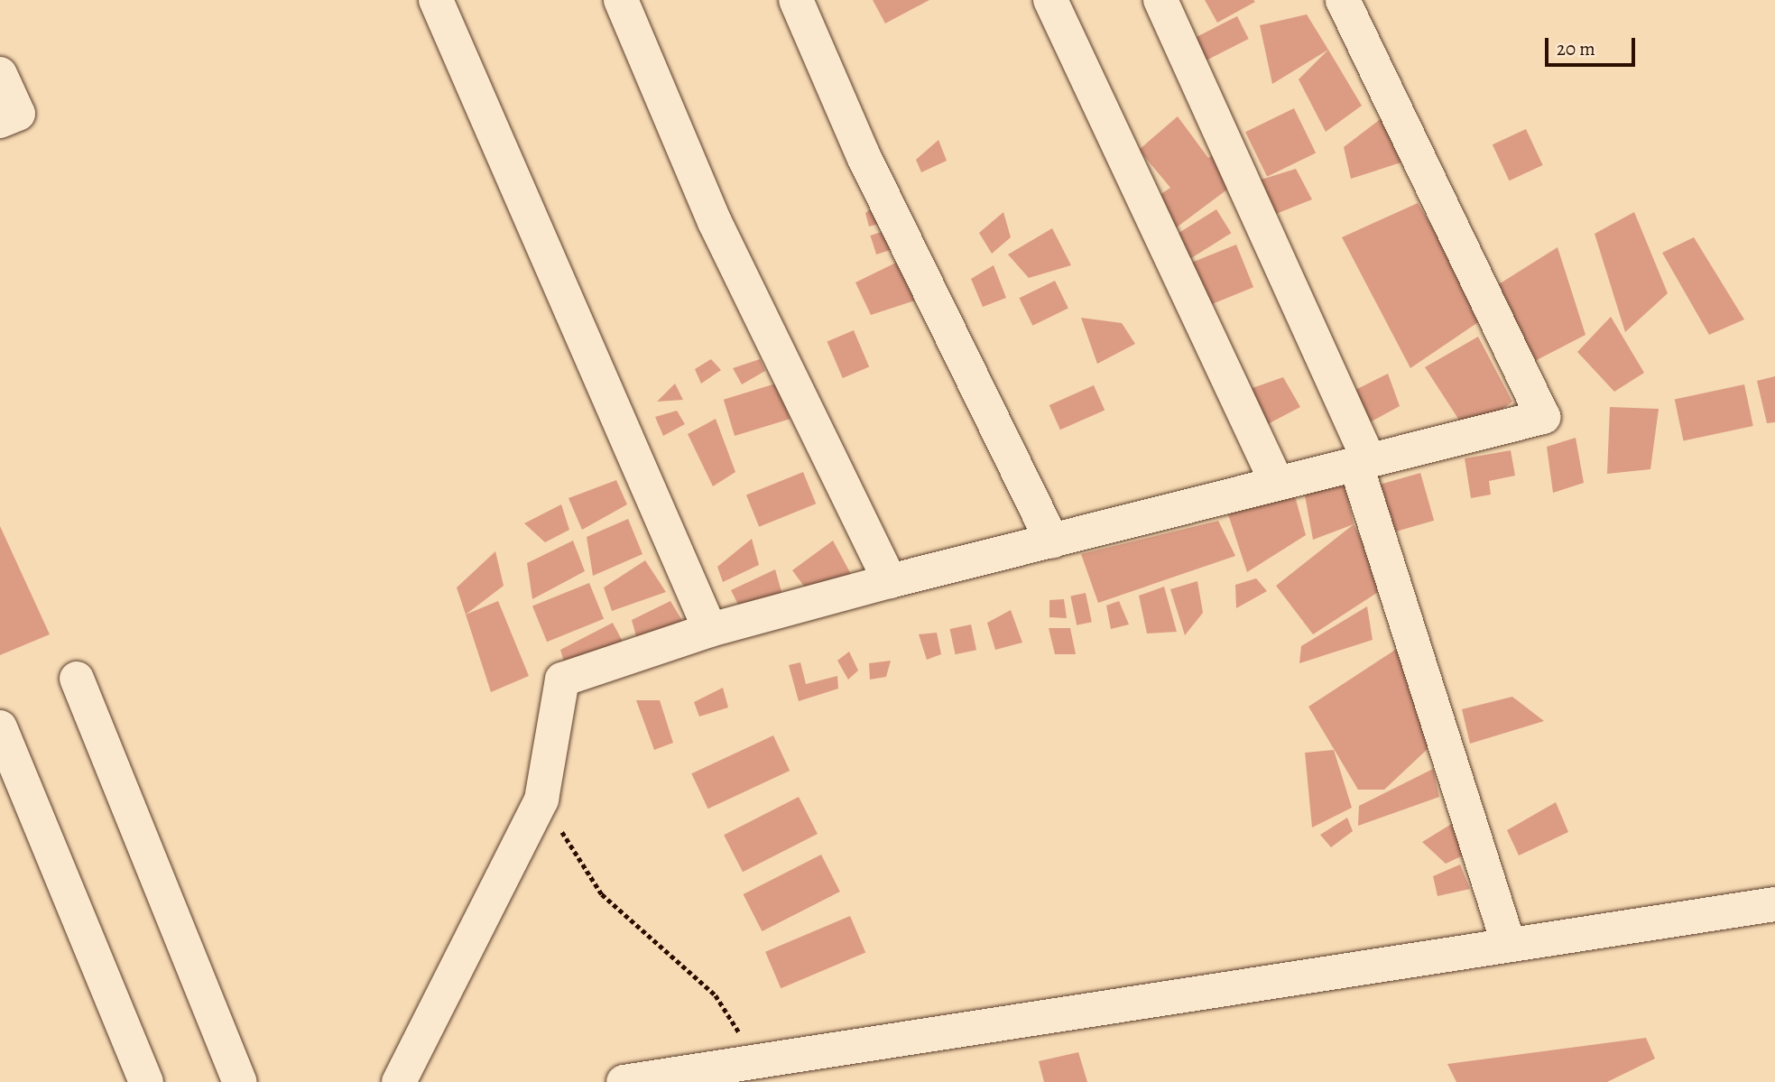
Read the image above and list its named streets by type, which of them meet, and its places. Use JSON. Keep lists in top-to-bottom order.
{
  "scale_bar": "20 m"
}
